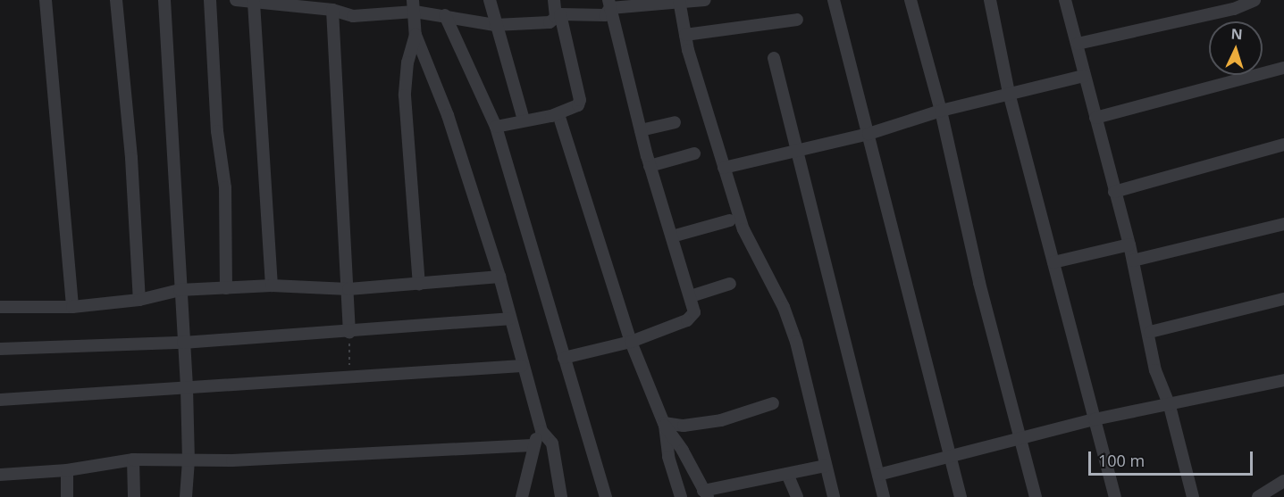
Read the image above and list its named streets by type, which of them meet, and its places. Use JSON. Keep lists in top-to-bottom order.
{
  "scale_bar": "100 m",
  "north": "top"
}
